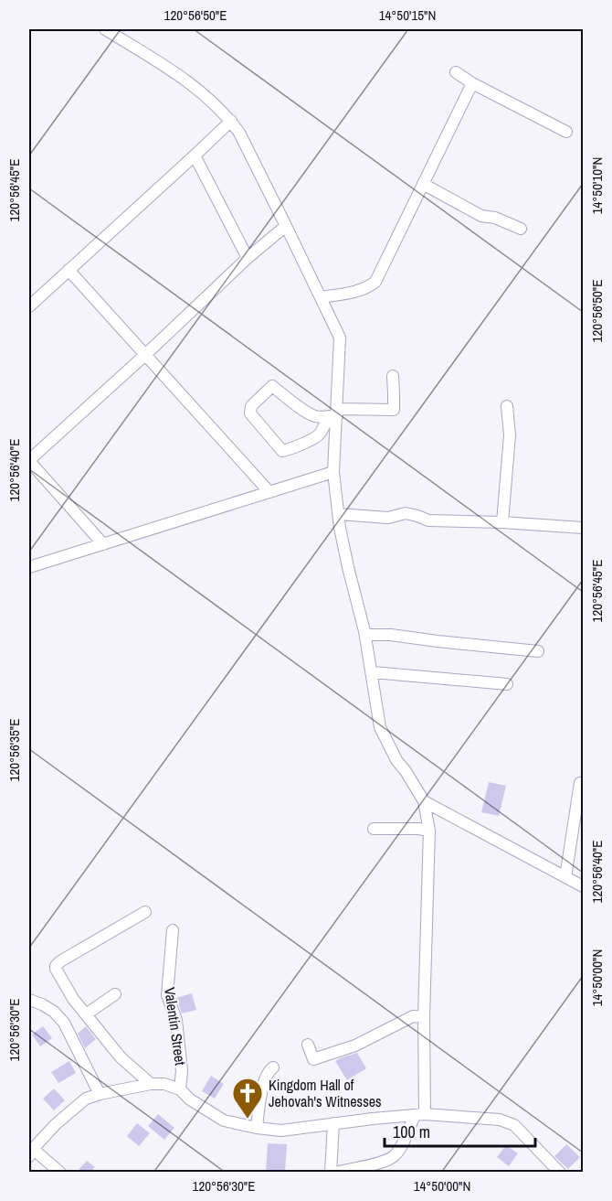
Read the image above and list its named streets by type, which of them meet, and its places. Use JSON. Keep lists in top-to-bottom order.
{
  "streets": {
    "street": ["Valentin Street"]
  },
  "places": {
    "church": ["Kingdom Hall of Jehovah's Witnesses"]
  },
  "scale_bar": "100 m",
  "coordinates": [
    "120°56'50\"E",
    "14°50'15\"N",
    "14°50'10\"N",
    "120°56'45\"E",
    "120°56'40\"E",
    "120°56'35\"E",
    "14°50'00\"N",
    "120°56'30\"E"
  ]
}
